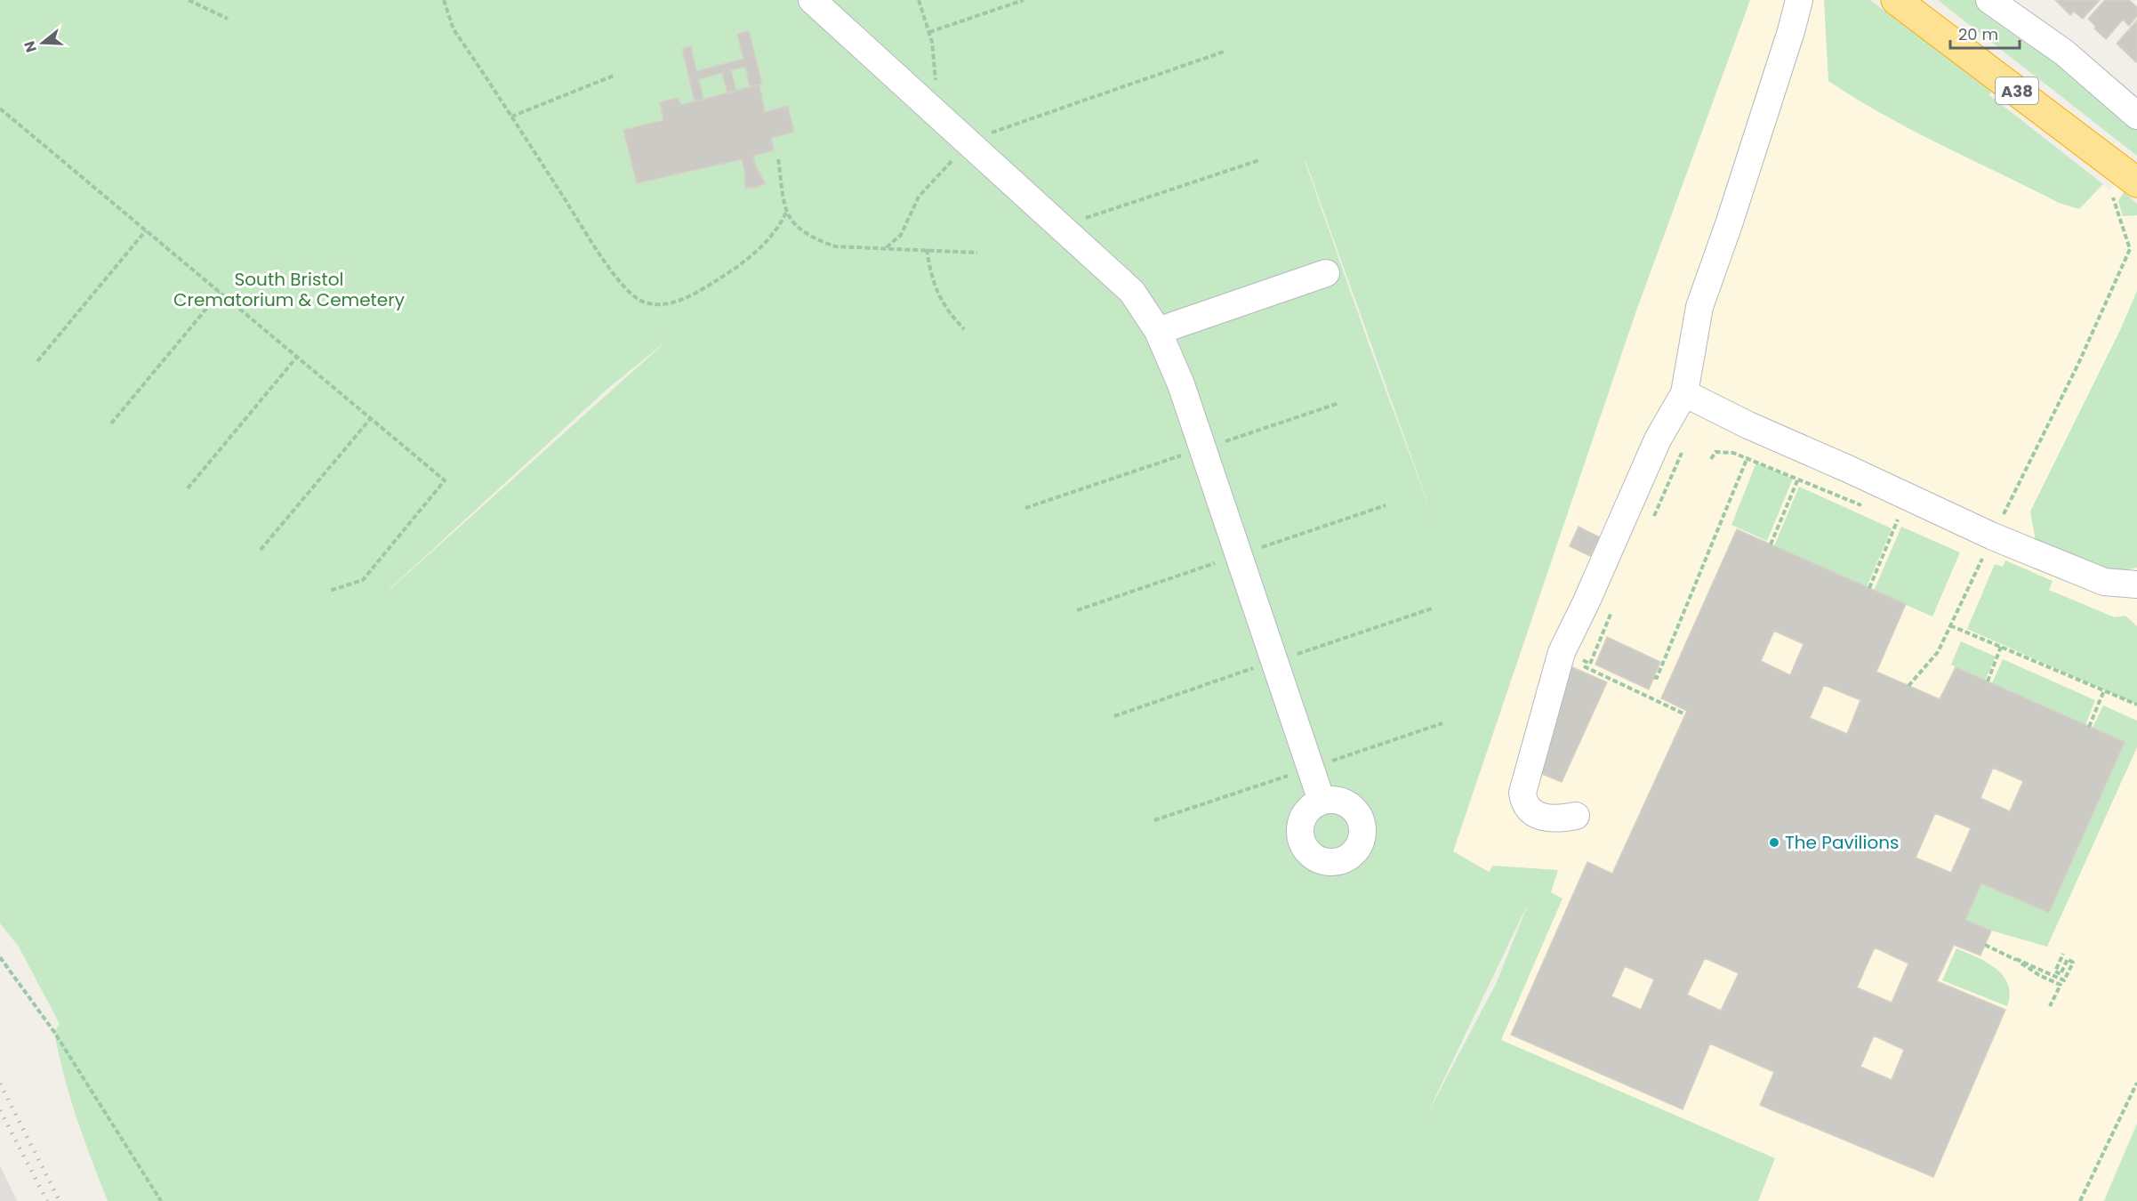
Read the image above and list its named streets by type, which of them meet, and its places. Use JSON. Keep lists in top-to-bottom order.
{
  "streets": {
    "highway": ["A38"]
  },
  "parks": ["South Bristol Crematorium & Cemetery"],
  "places": ["The Pavilions"],
  "scale_bar": "20 m",
  "north": "left"
}
